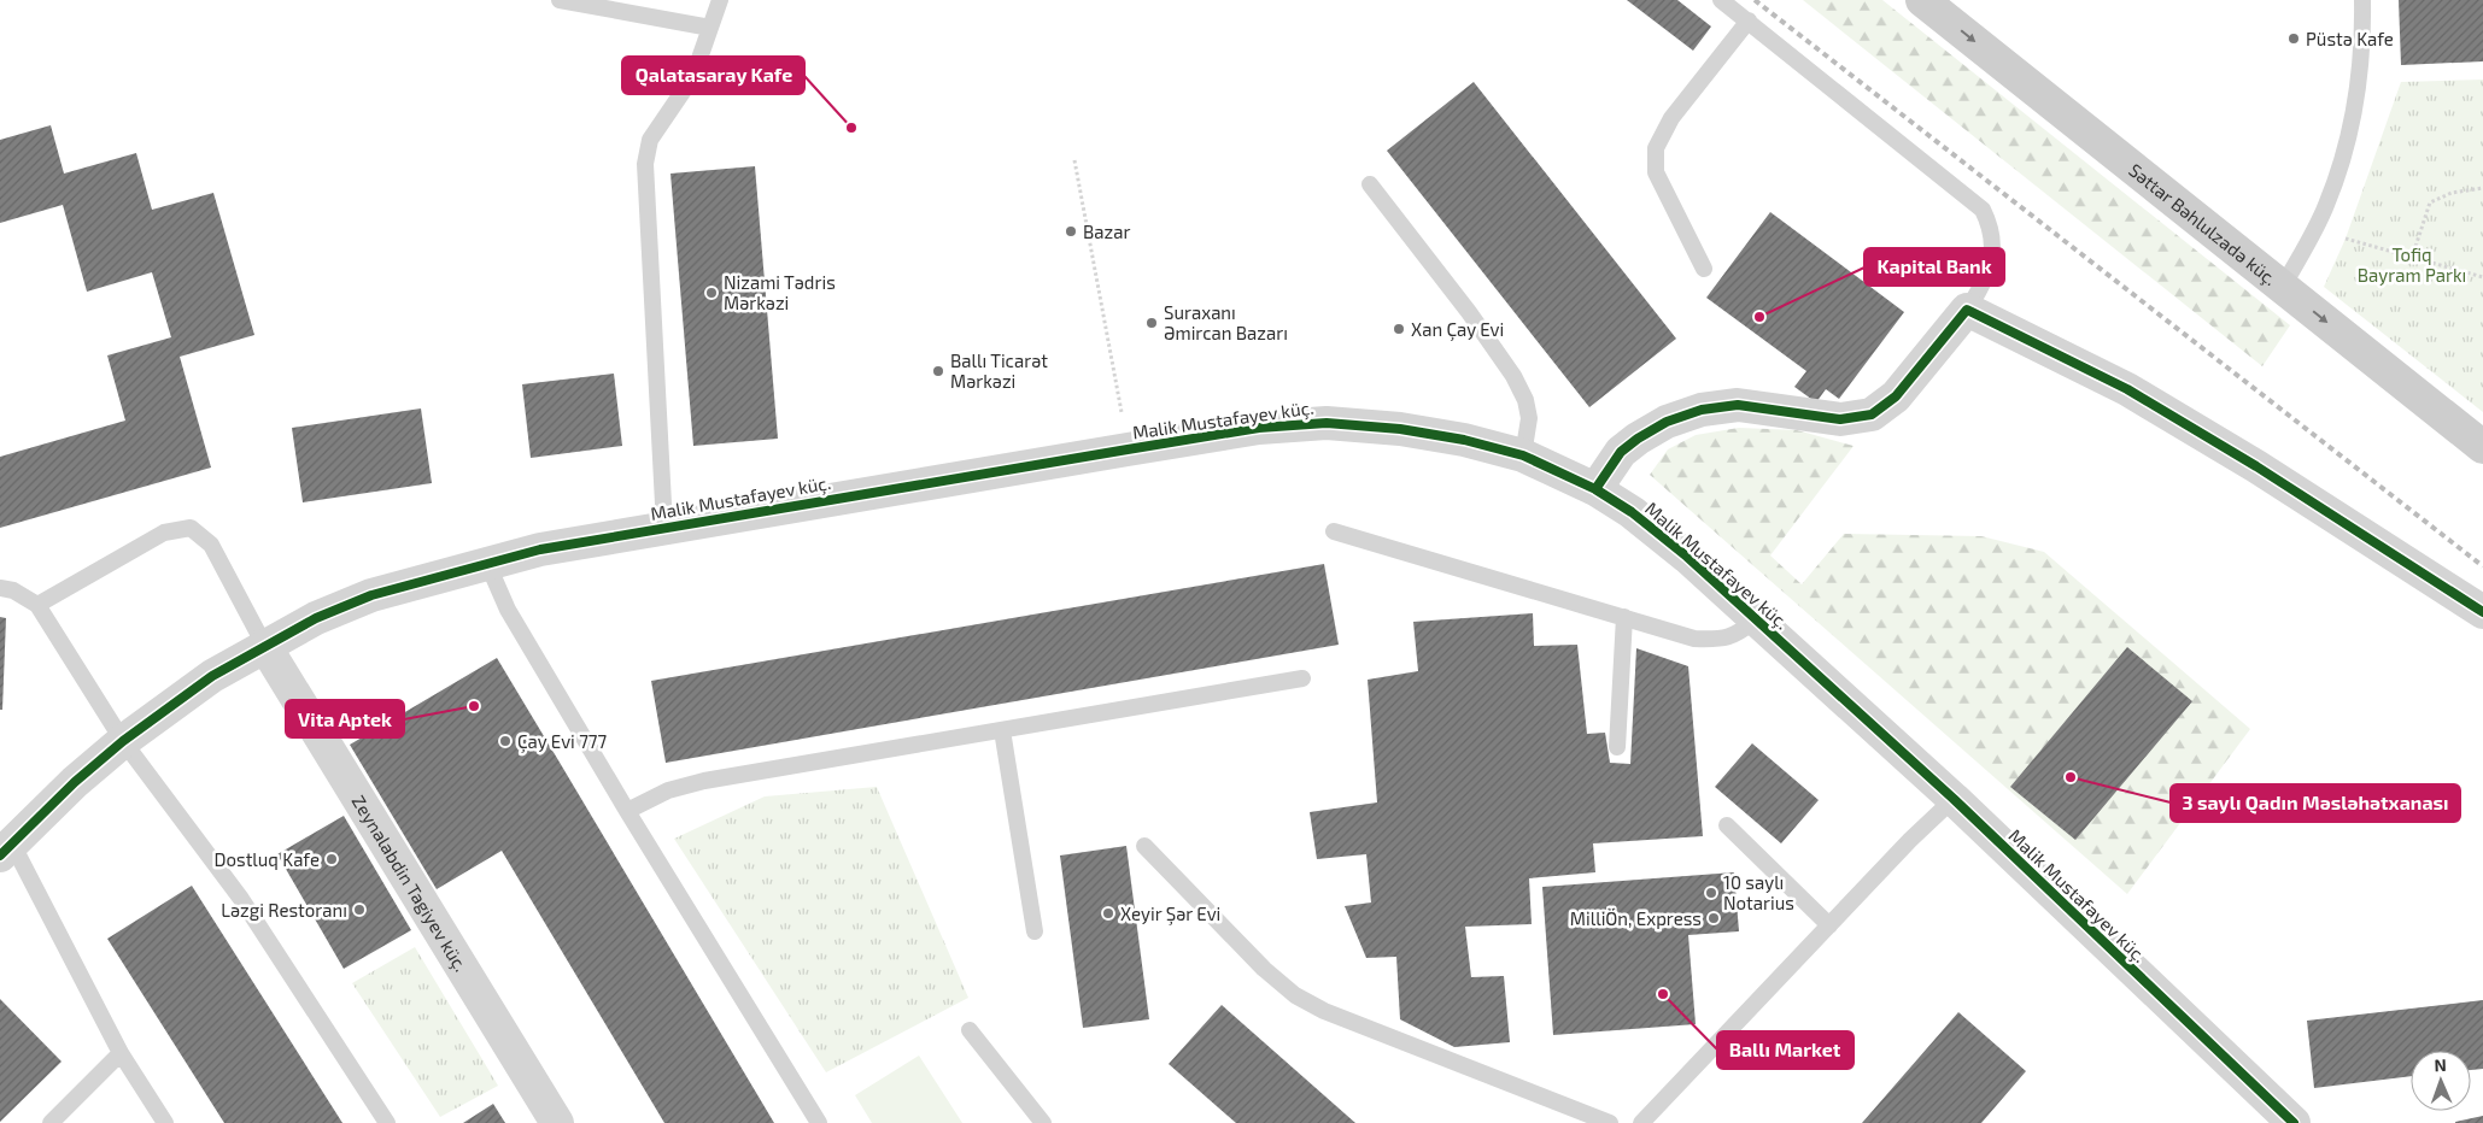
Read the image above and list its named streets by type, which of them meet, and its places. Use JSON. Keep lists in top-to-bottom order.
{
  "streets": {
    "main road": ["Səttar Bəhlulzadə küç."],
    "street": ["Malik Mustafayev küç.", "Zeynalabdin Tagiyev küç."]
  },
  "crossings": [
    ["Malik Mustafayev küç.", "Zeynalabdin Tagiyev küç."]
  ],
  "one_way": ["Səttar Bəhlulzadə küç."],
  "parks": ["Tofiq Bayram Parkı"],
  "places": [
    "Püstə Kafe",
    "Qalatasaray Kafe",
    "Bazar",
    "Nizami Tədris Mərkəzi",
    "Kapital Bank",
    "Suraxanı Əmircan Bazarı",
    "Xan Çay Evi",
    "Ballı Ticarət Mərkəzi",
    "Vita Aptek",
    "Çay Evi 777",
    "3 saylı Qadın Məsləhətxanası",
    "Dostluq Kafe",
    "10 saylı Notarius",
    "Ləzgi Restoranı",
    "Xeyir Şər Evi",
    "MilliÖn, Express",
    "Ballı Market"
  ],
  "north": "top"
}
